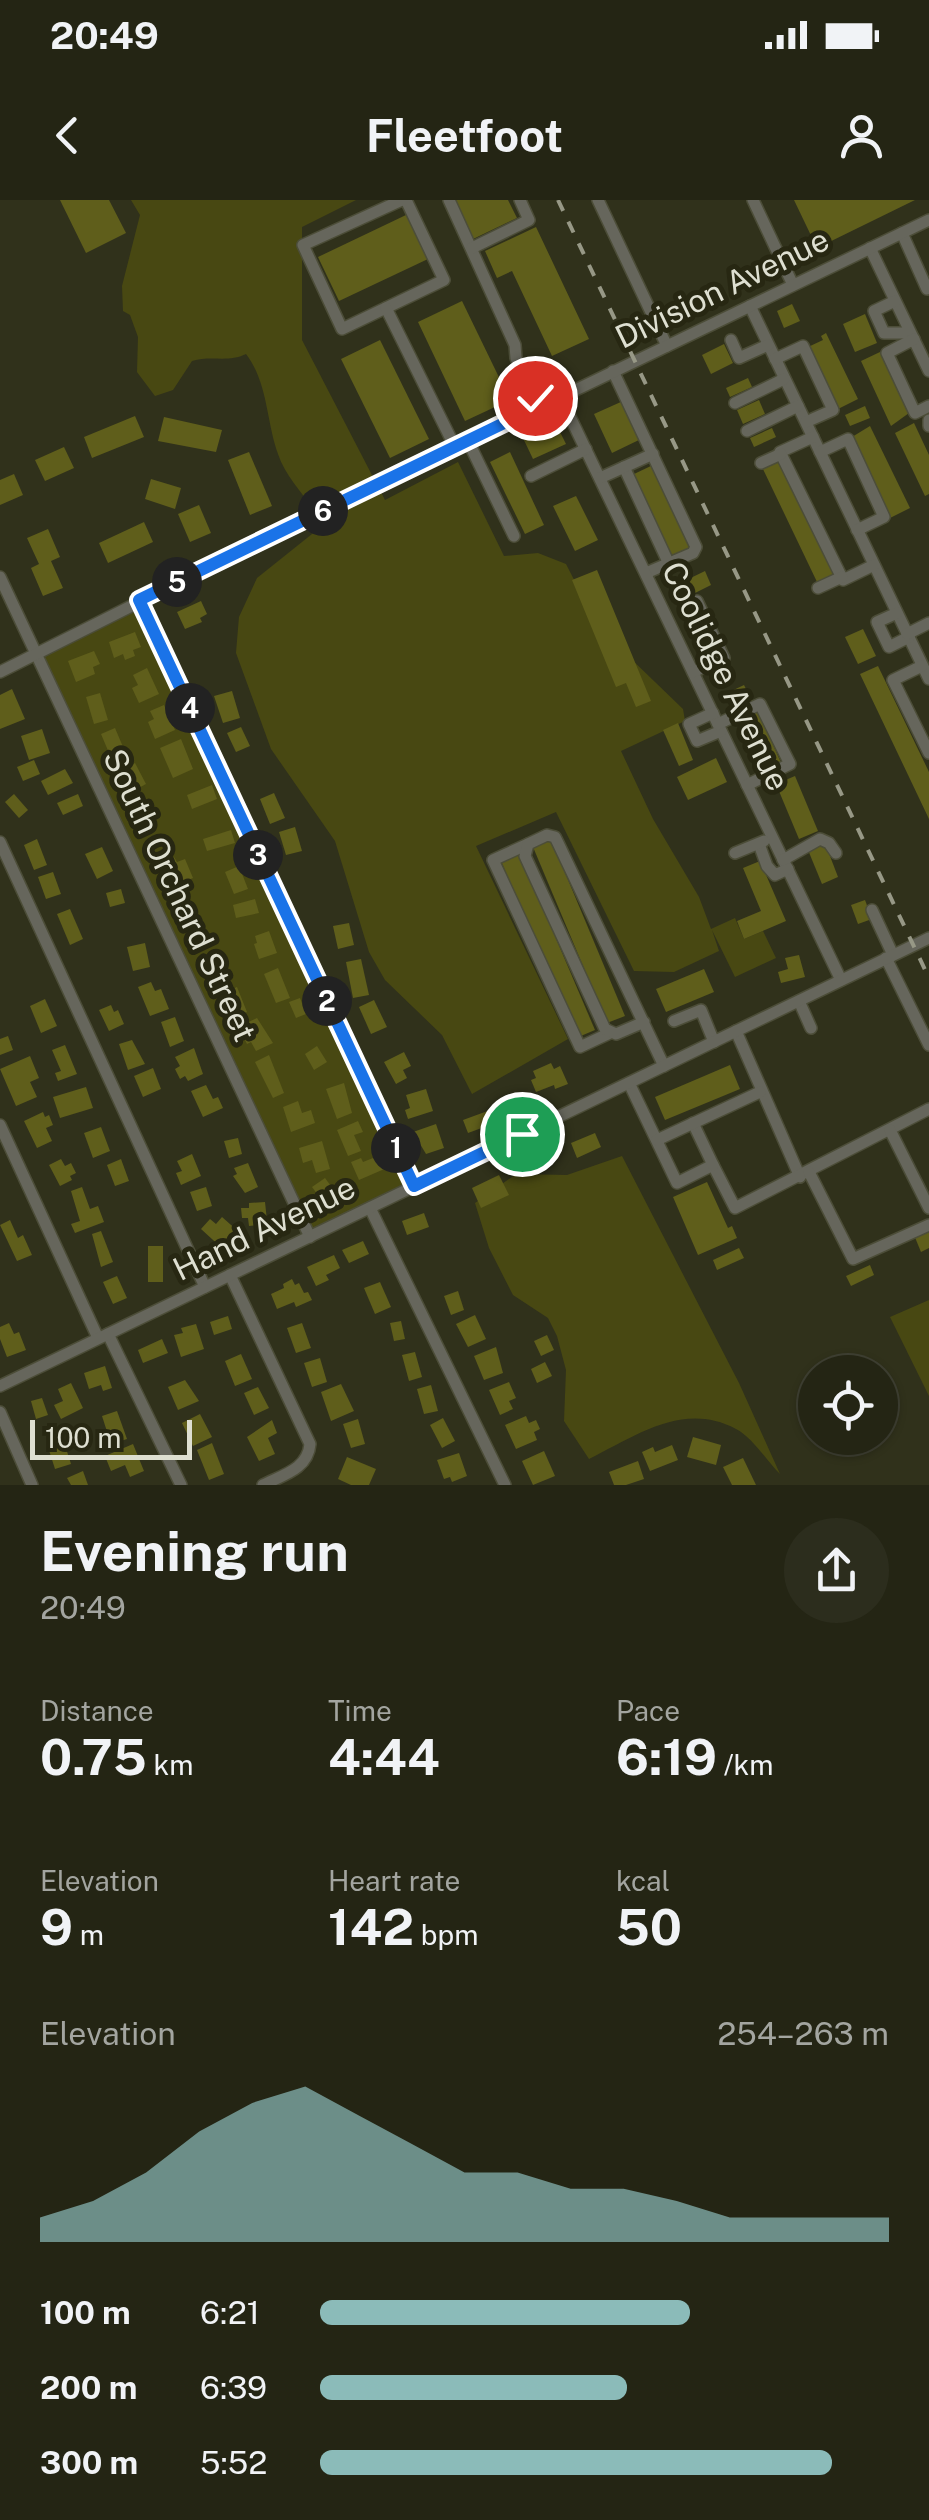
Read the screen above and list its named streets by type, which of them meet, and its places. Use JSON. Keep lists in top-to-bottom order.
{
  "streets": {
    "street": [
      "Division Avenue",
      "Coolidge Avenue",
      "South Orchard Street",
      "Hand Avenue"
    ]
  },
  "crossings": [
    ["Division Avenue", "Coolidge Avenue"],
    ["Division Avenue", "South Orchard Street"],
    ["Coolidge Avenue", "Hand Avenue"],
    ["South Orchard Street", "Hand Avenue"]
  ],
  "scale_bar": "100 m",
  "page": {
    "status": "20:49",
    "header": "Fleetfoot",
    "pins": [
      "6",
      "5",
      "4",
      "3",
      "2",
      "1"
    ],
    "scale": "100 m",
    "heading": ["Evening run", "20:49"],
    "stats": [
      ["Distance", "0.75 km"],
      ["Time", "4:44"],
      ["Pace", "6:19 /km"],
      ["Elevation", "9 m"],
      ["Heart rate", "142 bpm"],
      ["kcal", "50"]
    ],
    "chart": ["Elevation", "254–263 m"],
    "list": [
      {
        "name": "100 m",
        "note": "6:21"
      },
      {
        "name": "200 m",
        "note": "6:39"
      },
      {
        "name": "300 m",
        "note": "5:52"
      }
    ]
  }
}
